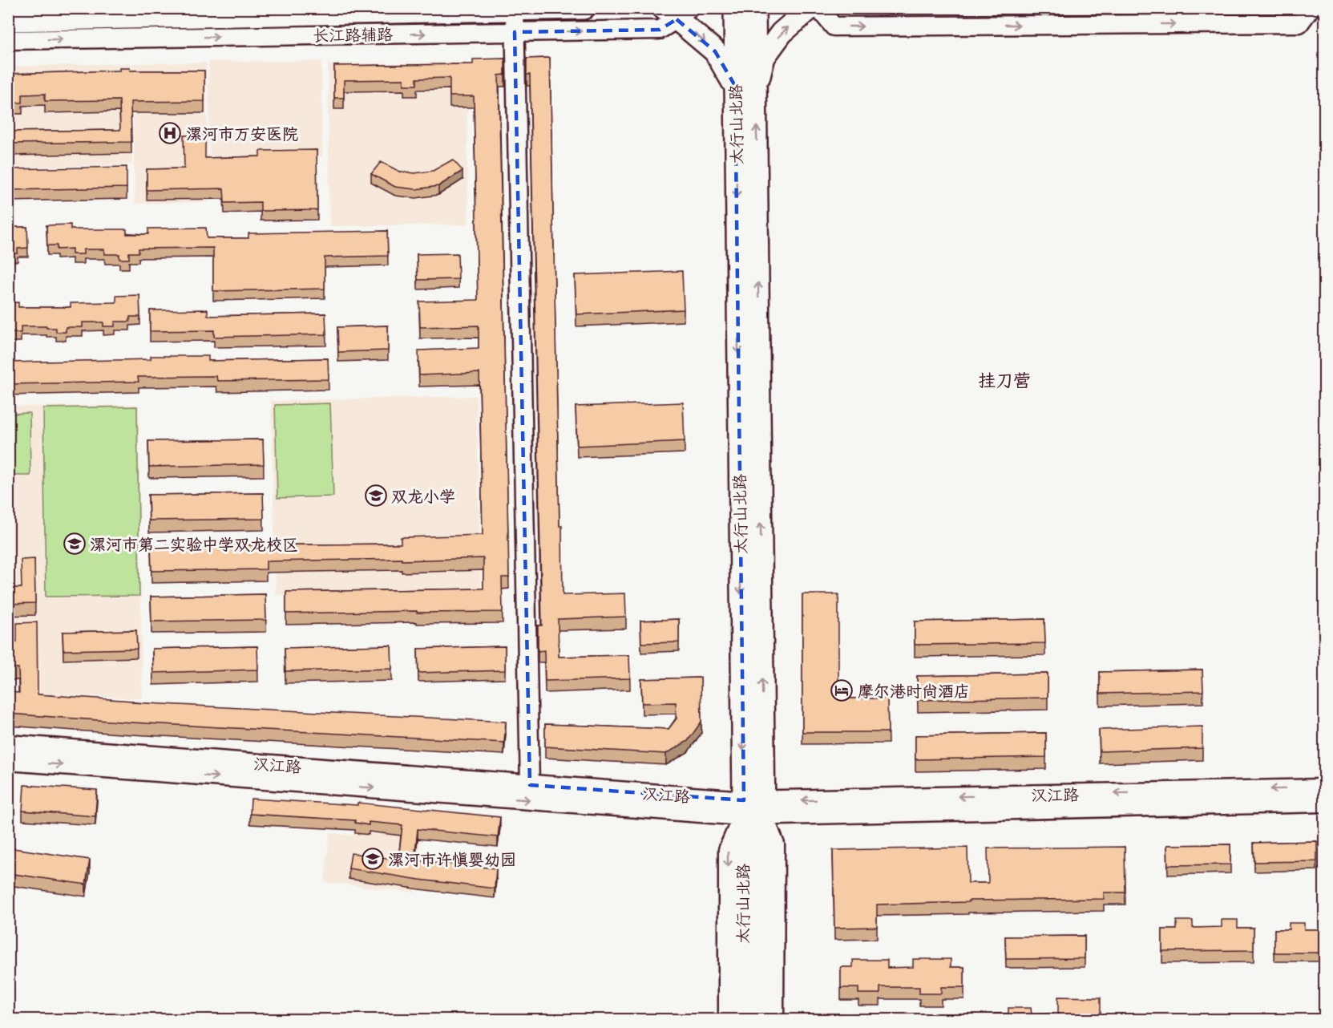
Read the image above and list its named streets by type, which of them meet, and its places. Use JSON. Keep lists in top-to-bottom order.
{
  "streets": {
    "main road": ["太行山北路"],
    "street": ["长江路辅路", "汉江路"]
  },
  "crossings": [
    ["太行山北路", "汉江路"]
  ],
  "one_way": ["长江路辅路"],
  "districts": ["挂刀营"],
  "places": {
    "hospital": ["漯河市万安医院"],
    "school or university": ["双龙小学", "漯河市第二实验中学双龙校区", "漯河市许慎婴幼园"],
    "hotel": ["摩尔港时尚酒店"]
  }
}
